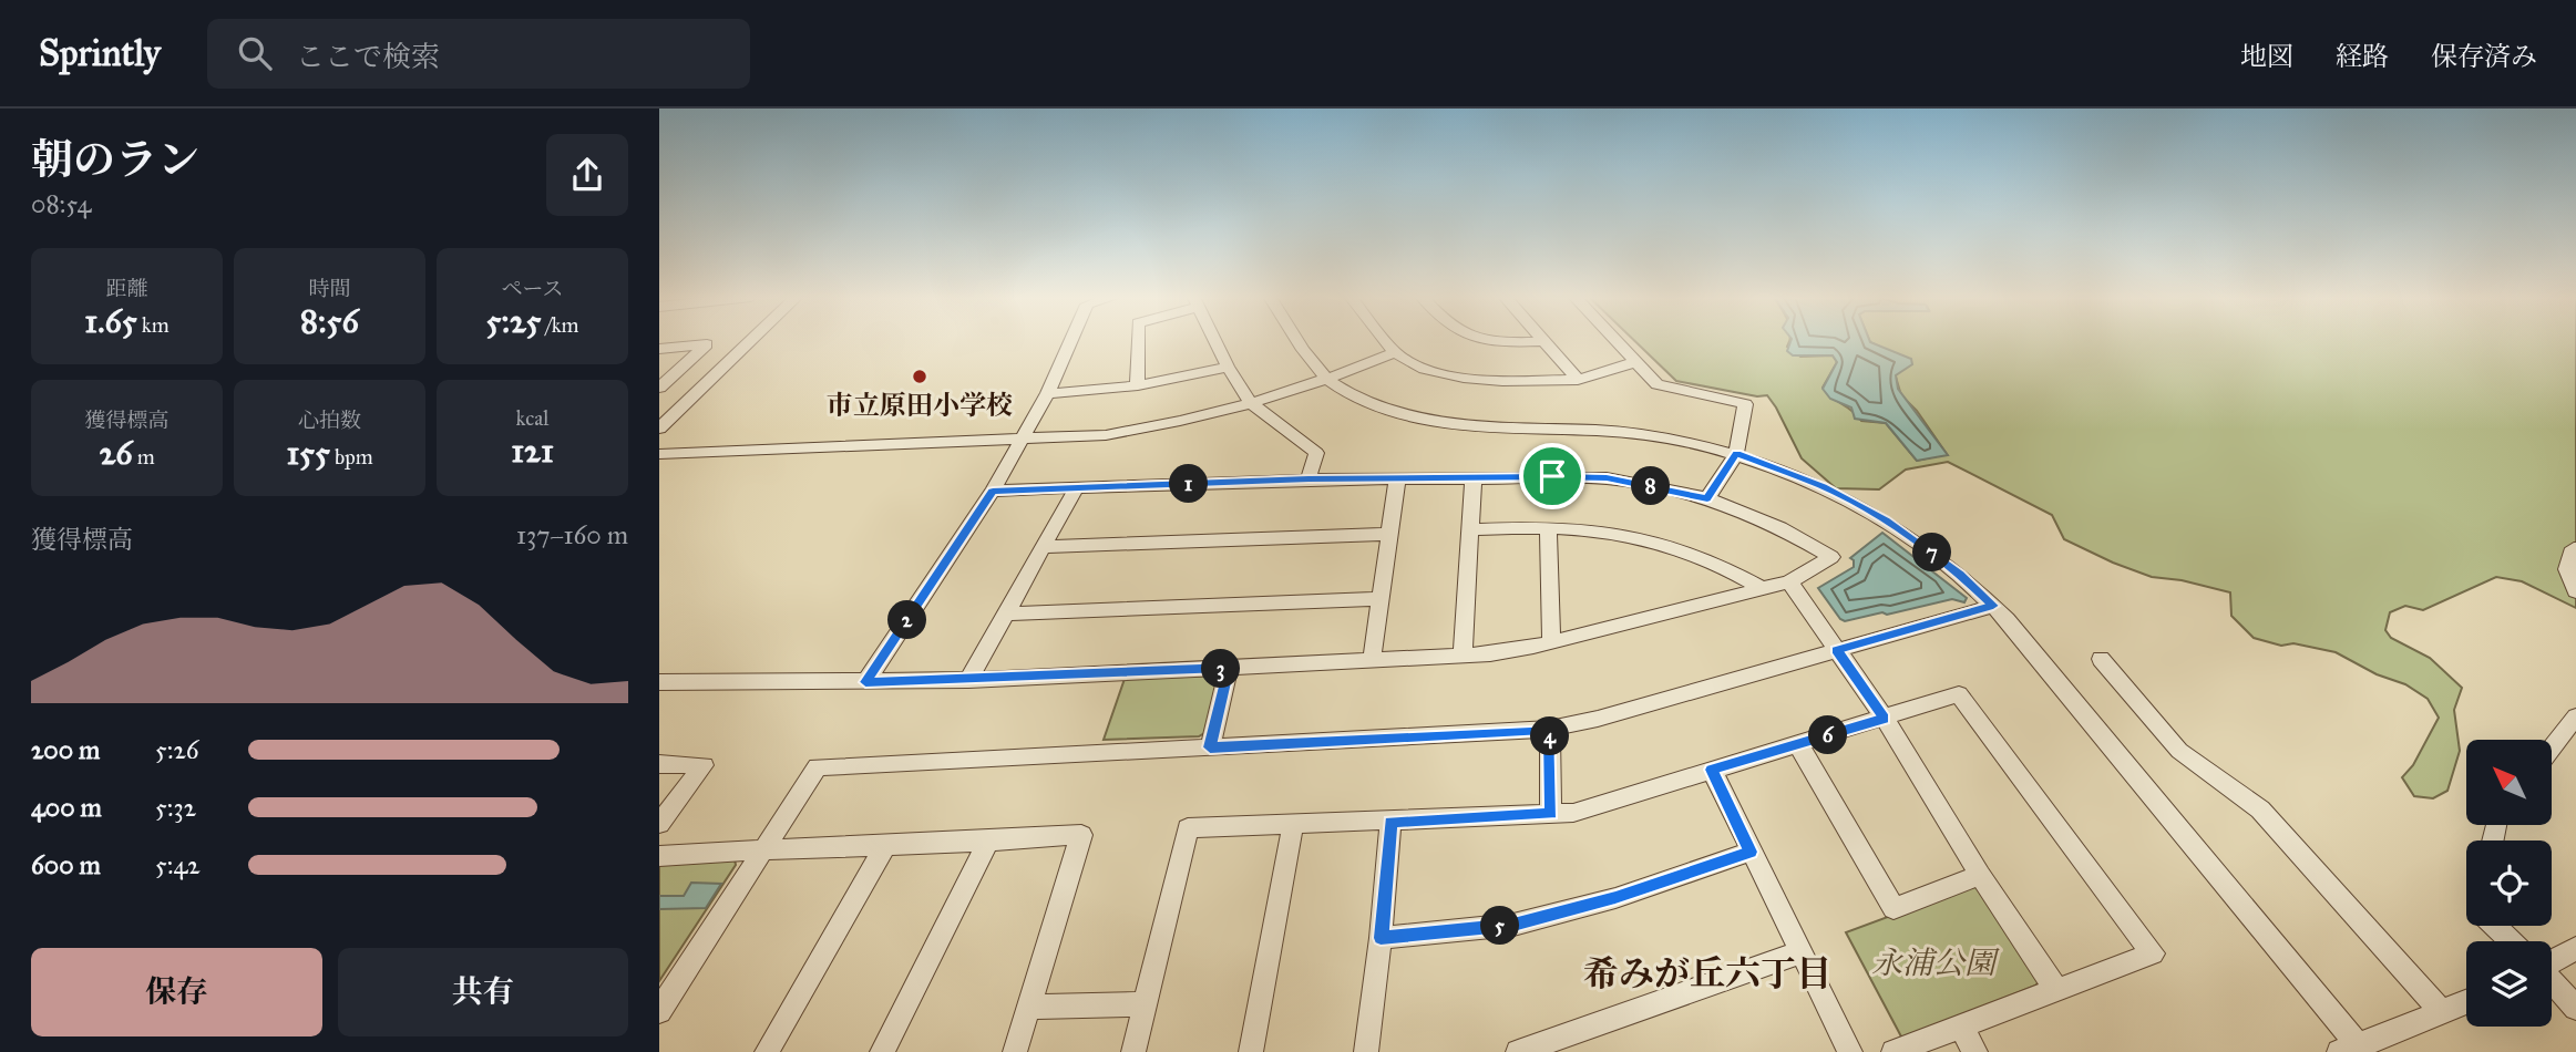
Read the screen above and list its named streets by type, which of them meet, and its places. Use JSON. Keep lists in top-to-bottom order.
{
  "districts": ["希みが丘六丁目"],
  "parks": ["永浦公園"],
  "places": ["市立原田小学校"],
  "north": "top left",
  "page": {
    "header": "Sprintly",
    "search": "ここで検索",
    "nav": ["地図", "経路", "保存済み"],
    "heading": ["朝のラン", "08:54"],
    "stats": [
      ["距離", "1.65 km"],
      ["時間", "8:56"],
      ["ペース", "5:25 /km"],
      ["獲得標高", "26 m"],
      ["心拍数", "155 bpm"],
      ["kcal", "121"]
    ],
    "pins": [
      "1",
      "8",
      "7",
      "2",
      "3",
      "6",
      "4",
      "5"
    ],
    "chart": ["獲得標高", "137–160 m"],
    "list": [
      {
        "name": "200 m",
        "note": "5:26"
      },
      {
        "name": "400 m",
        "note": "5:32"
      },
      {
        "name": "600 m",
        "note": "5:42"
      }
    ],
    "buttons": ["保存", "共有"]
  }
}
